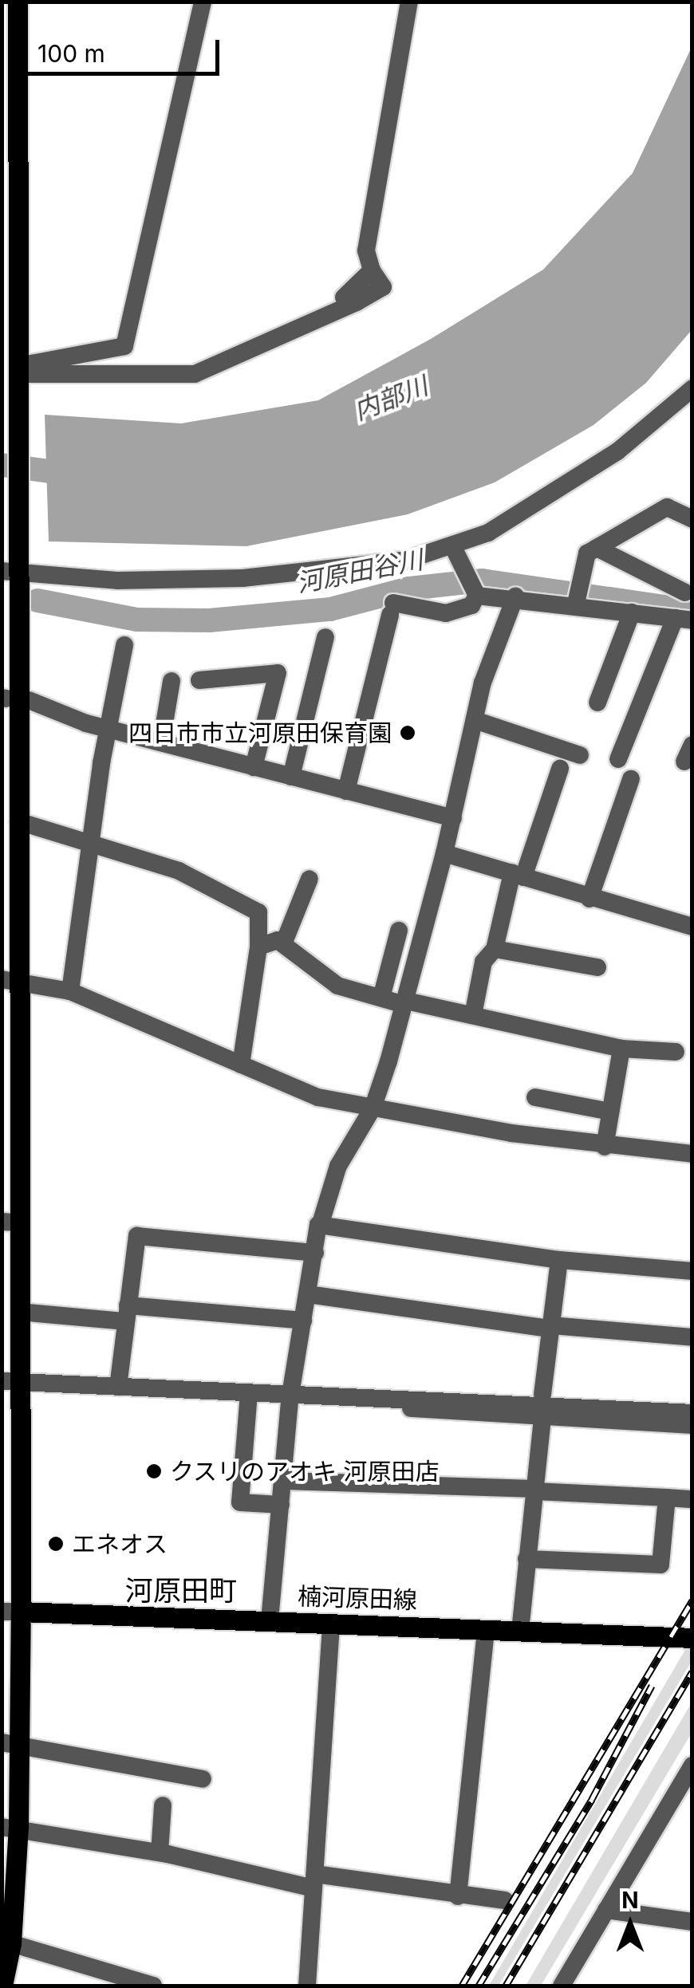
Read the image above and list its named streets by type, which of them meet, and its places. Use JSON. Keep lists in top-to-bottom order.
{
  "streets": {
    "main road": ["楠河原田線"]
  },
  "districts": ["河原田町"],
  "water": ["内部川", "河原田谷川"],
  "places": ["四日市市立河原田保育園", "クスリのアオキ 河原田店", "エネオス"],
  "scale_bar": "100 m",
  "north": "top"
}
